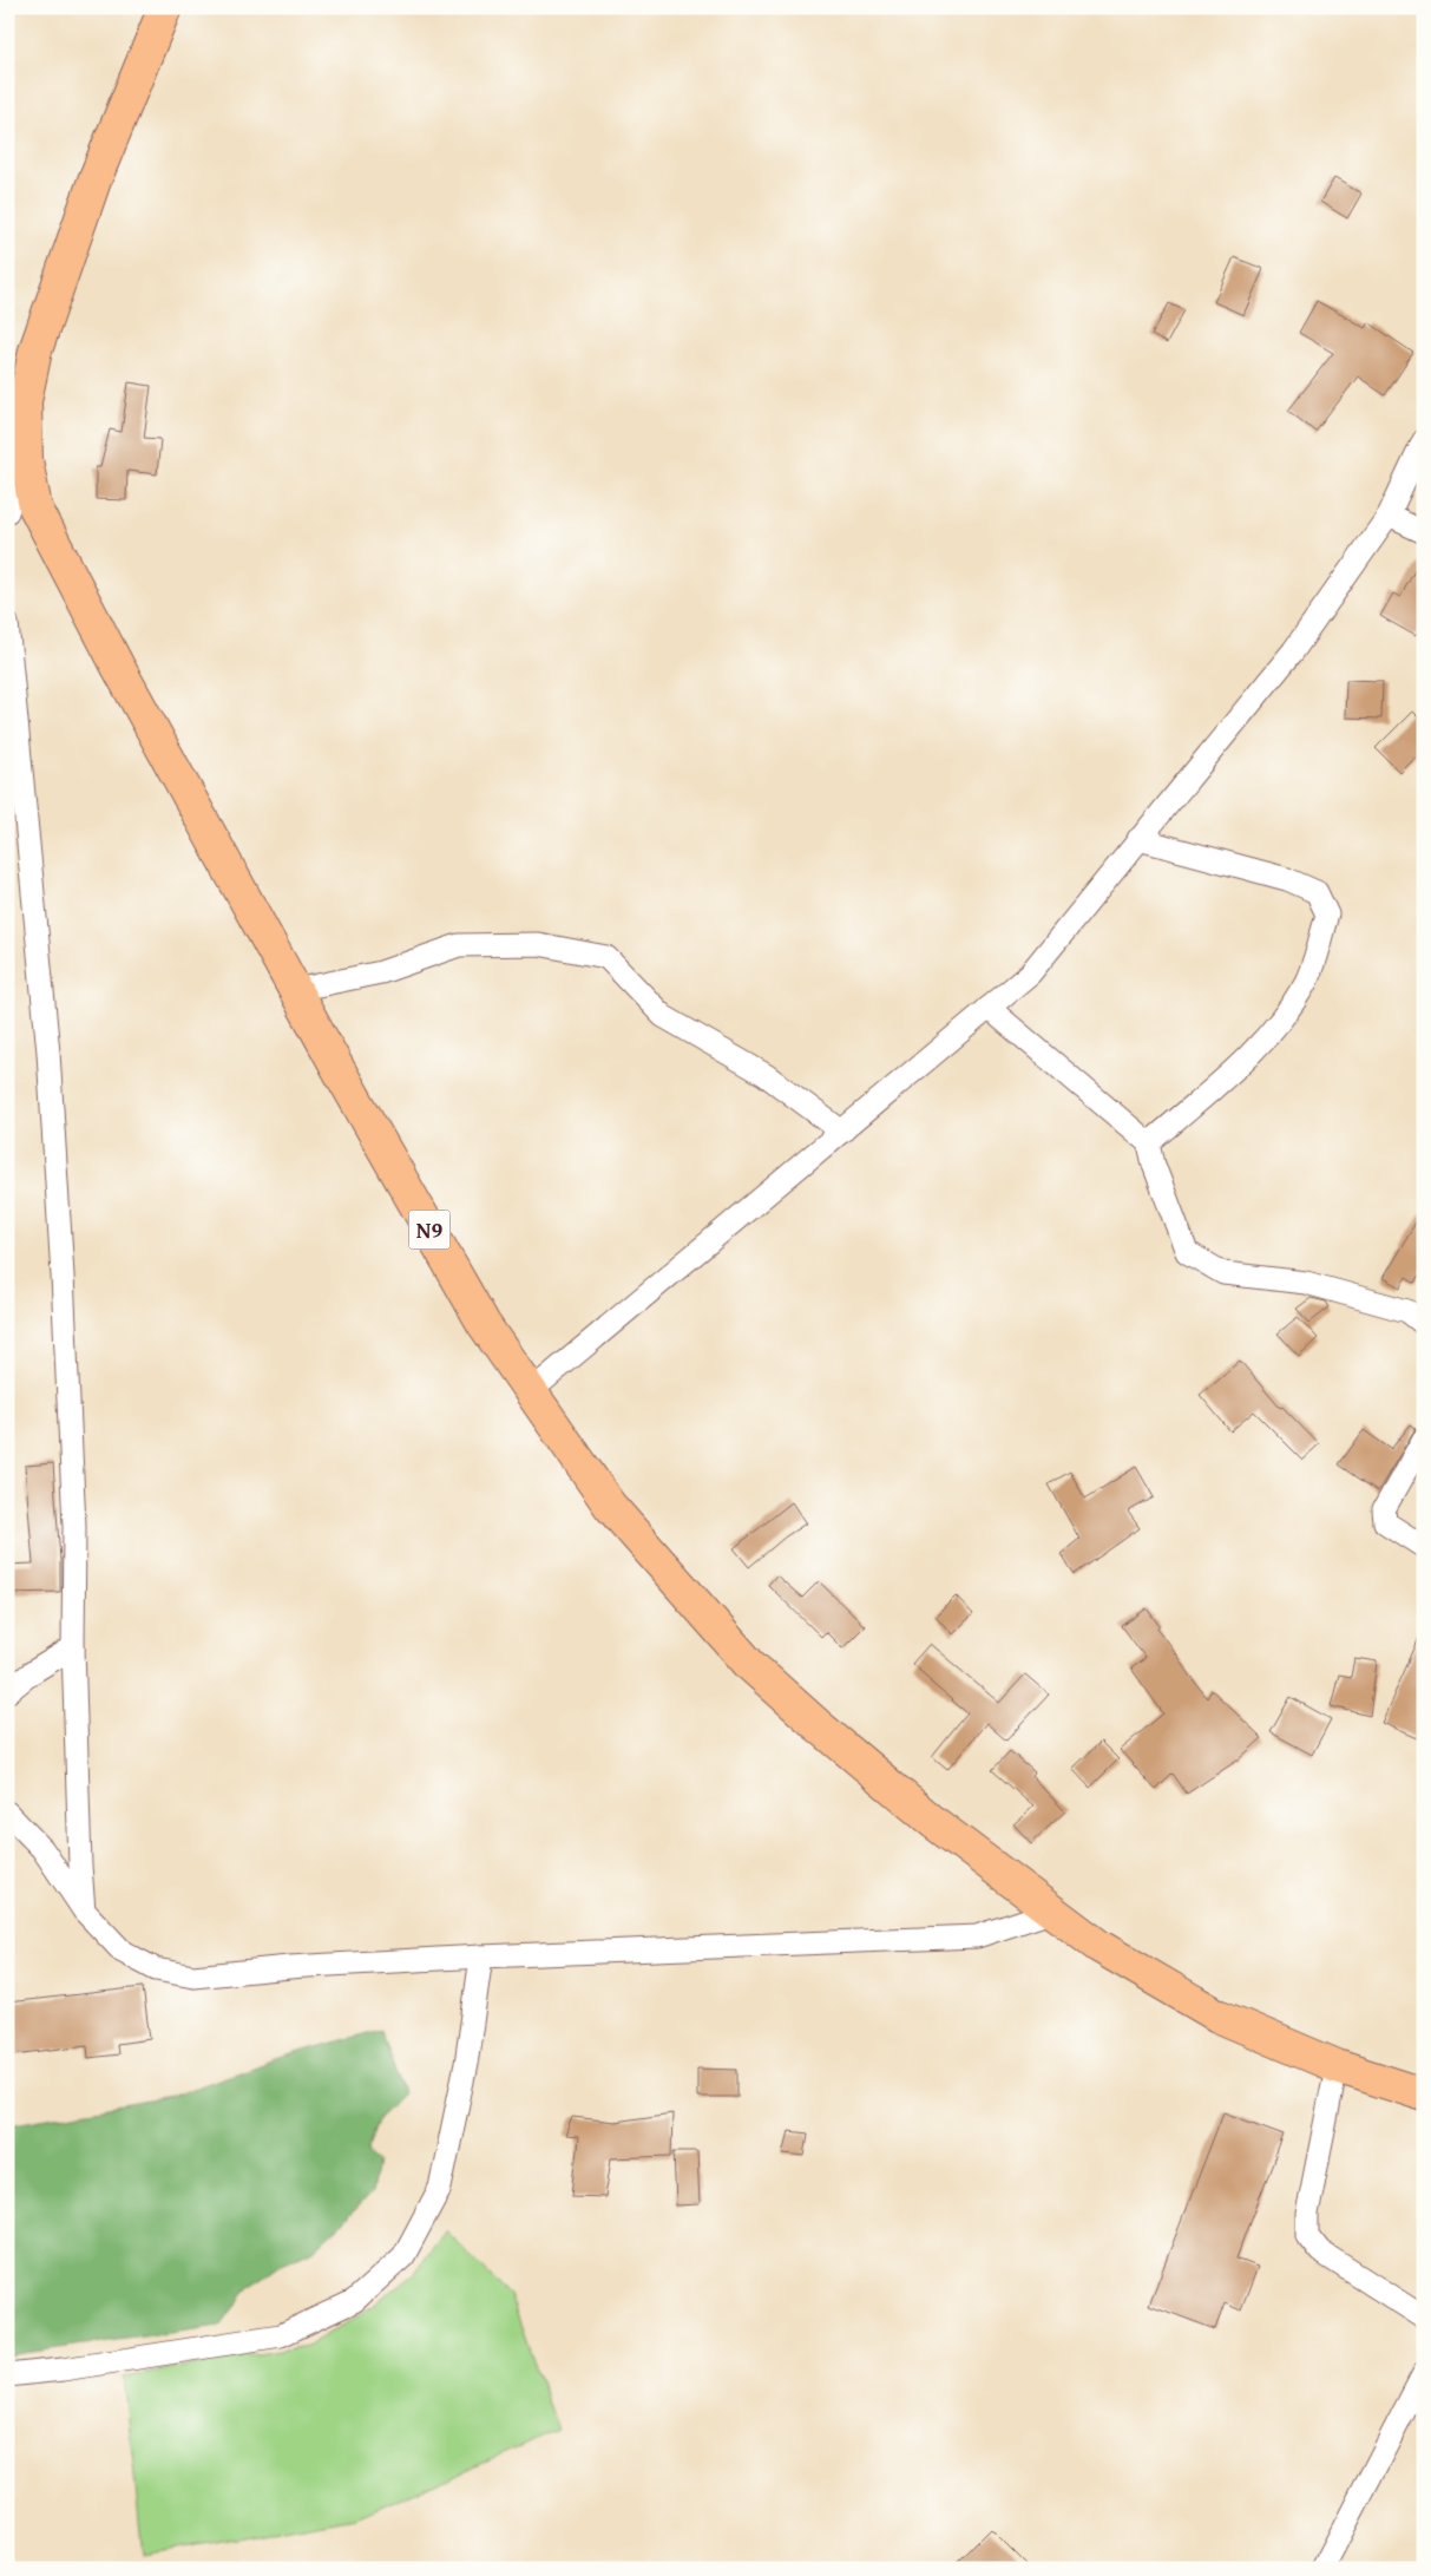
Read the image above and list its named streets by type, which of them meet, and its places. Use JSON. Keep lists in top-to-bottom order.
{
  "streets": {
    "highway": ["N9"]
  }
}
